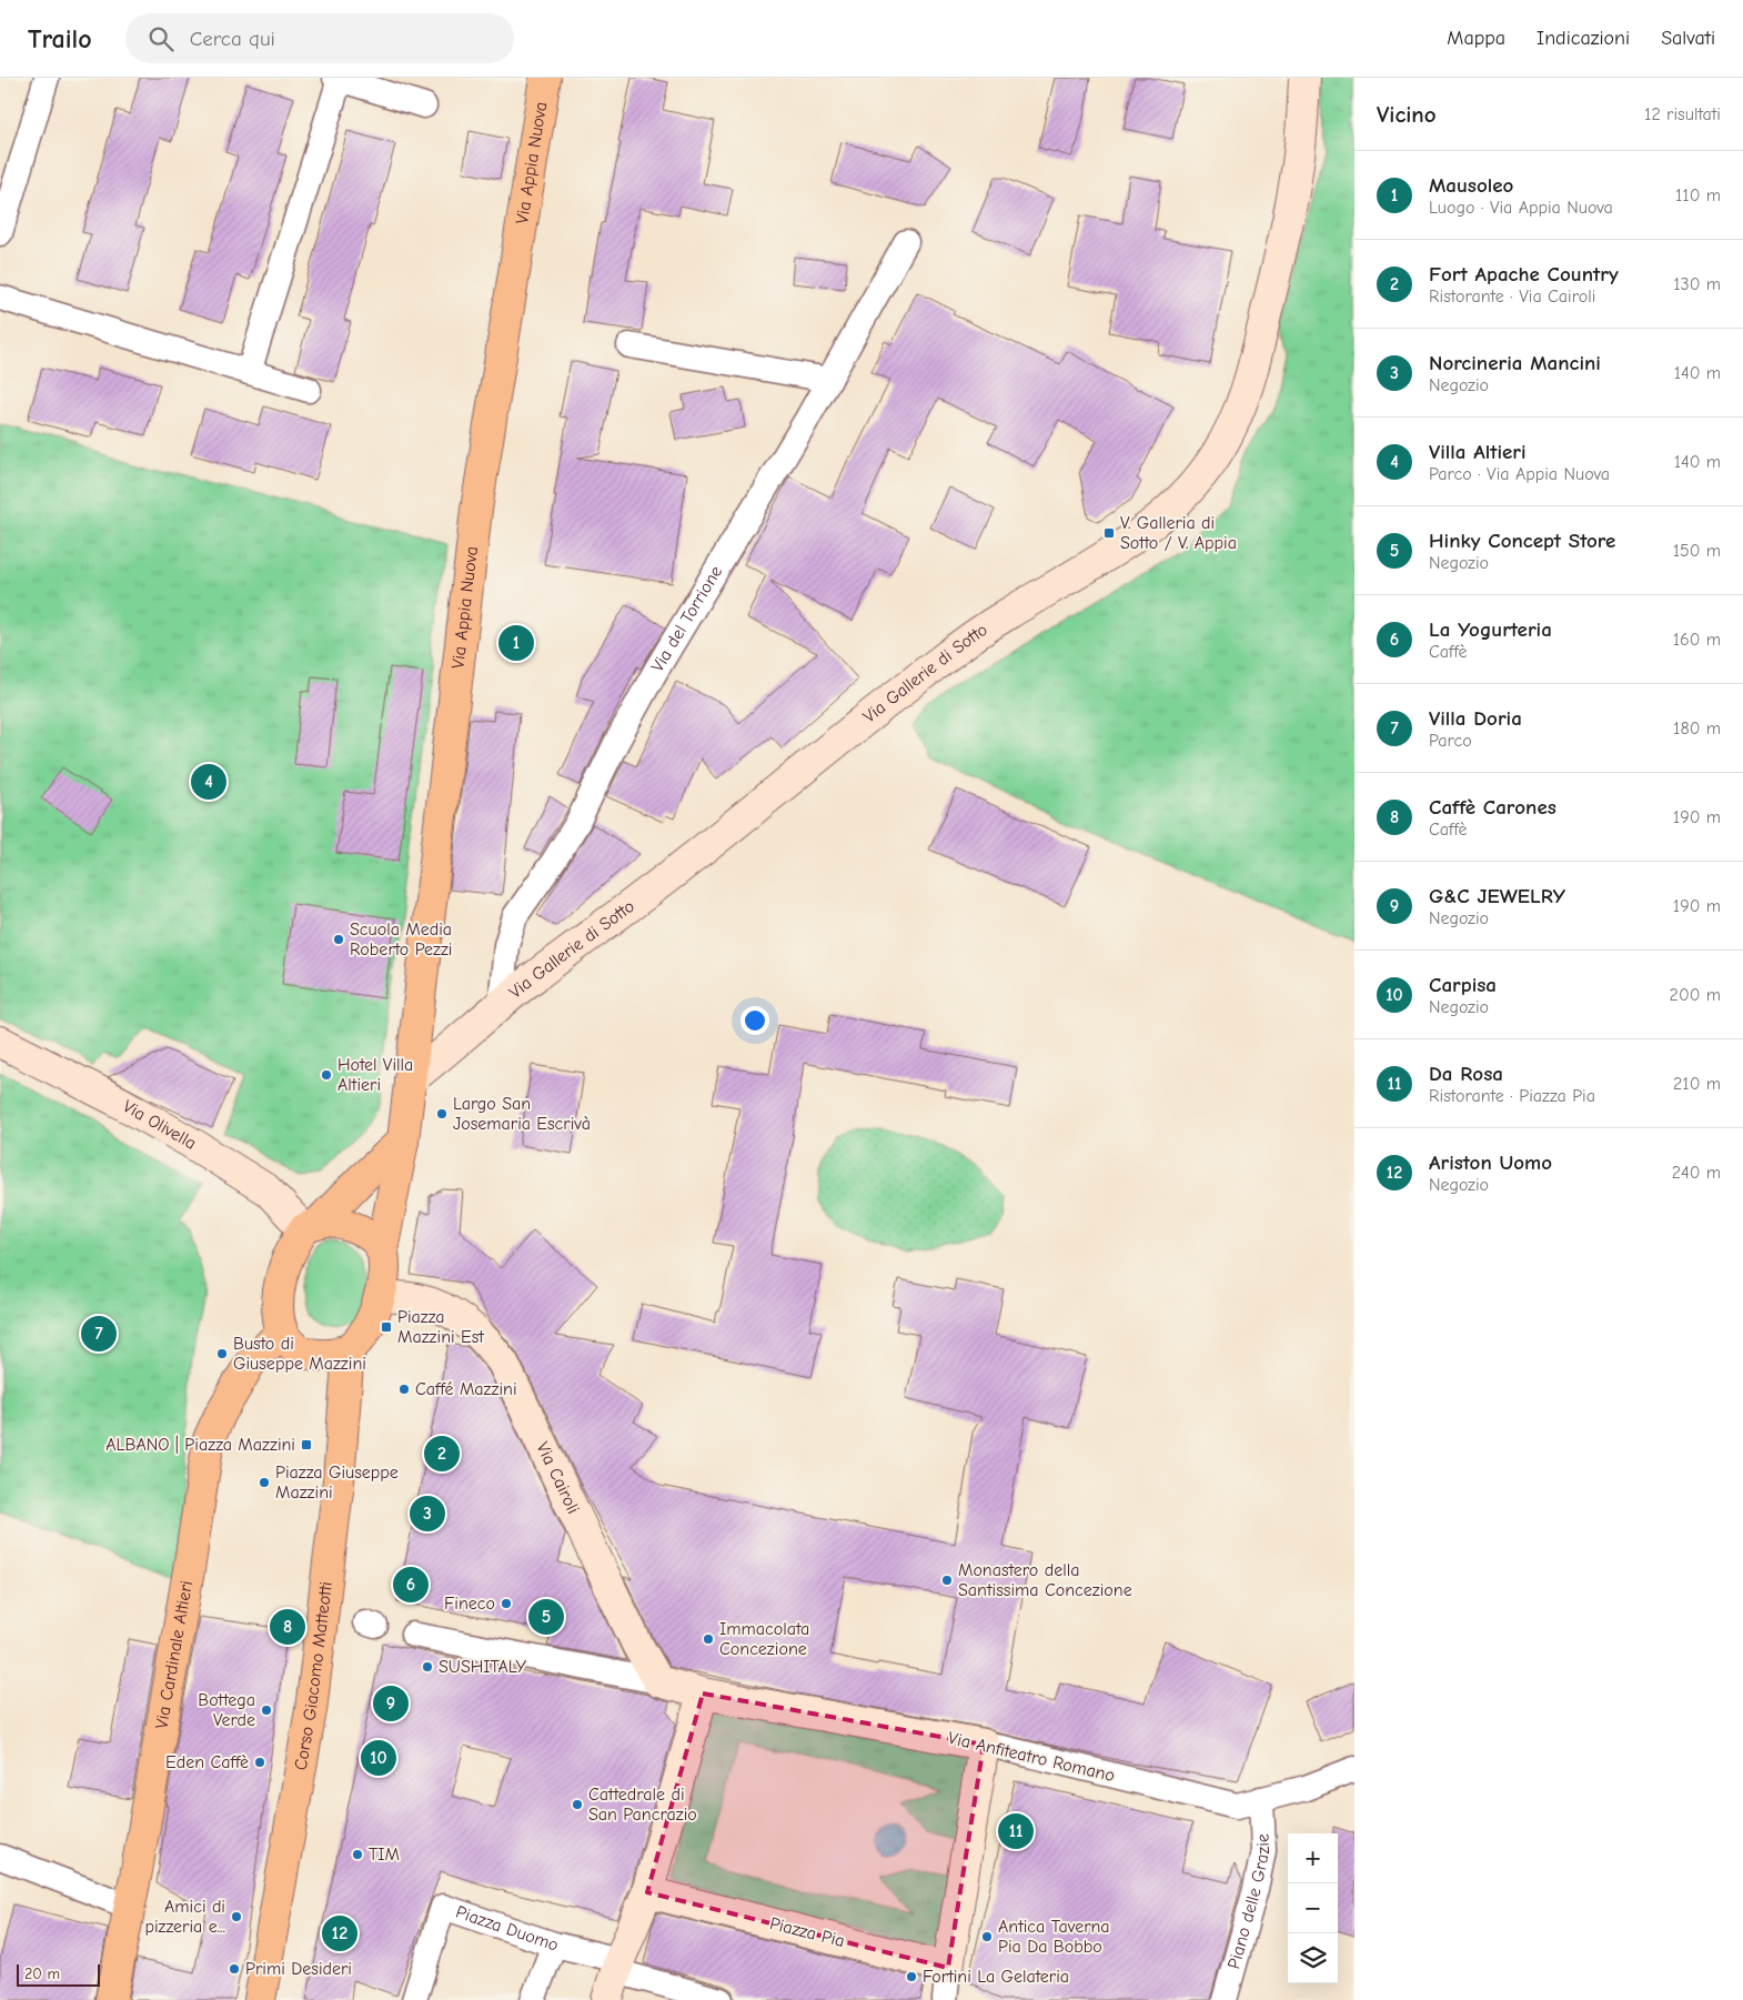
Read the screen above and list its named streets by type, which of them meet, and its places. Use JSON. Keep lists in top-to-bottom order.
{
  "streets": {
    "main road": [
      "Via Appia Nuova",
      "Via Gallerie di Sotto",
      "Via Olivella",
      "Via Cairoli",
      "Via Cardinale Altieri",
      "Corso Giacomo Matteotti",
      "Via Anfiteatro Romano",
      "Piazza Pia"
    ],
    "street": ["Via del Torrione", "Piano delle Grazie", "Piazza Duomo"]
  },
  "crossings": [
    ["Via Appia Nuova", "Via Olivella"],
    ["Via Appia Nuova", "Via Cairoli"],
    ["Via Appia Nuova", "Via Cardinale Altieri"],
    ["Via Appia Nuova", "Corso Giacomo Matteotti"],
    ["Via del Torrione", "Via Gallerie di Sotto"],
    ["Via Olivella", "Via Cairoli"],
    ["Via Olivella", "Via Cardinale Altieri"],
    ["Via Olivella", "Corso Giacomo Matteotti"],
    ["Via Cairoli", "Via Cardinale Altieri"],
    ["Via Cairoli", "Corso Giacomo Matteotti"],
    ["Via Cardinale Altieri", "Corso Giacomo Matteotti"],
    ["Via Anfiteatro Romano", "Piano delle Grazie"],
    ["Via Anfiteatro Romano", "Piazza Pia"]
  ],
  "places": {
    "transit": ["V. Galleria di Sotto / V. Appia", "Piazza Mazzini Est", "ALBANO | Piazza Mazzini"],
    "other": [
      "Scuola Media Roberto Pezzi",
      "Hotel Villa Altieri",
      "Largo San Josemaria Escrivà",
      "Busto di Giuseppe Mazzini",
      "Caffé Mazzini",
      "Piazza Giuseppe Mazzini",
      "Monastero della Santissima Concezione",
      "Fineco",
      "Immacolata Concezione",
      "SUSHITALY",
      "Bottega Verde",
      "Eden Caffè",
      "Cattedrale di San Pancrazio",
      "TIM",
      "Amici di pizzeria e...",
      "Antica Taverna Pia Da Bobbo",
      "Primi Desideri",
      "Fortini La Gelateria"
    ]
  },
  "scale_bar": "20 m",
  "page": {
    "header": "Trailo",
    "search": "Cerca qui",
    "nav": ["Mappa", "Indicazioni", "Salvati"],
    "heading": ["Vicino", "12 risultati"],
    "list": [
      {
        "mark": "1",
        "name": "Mausoleo",
        "note": "Luogo · Via Appia Nuova",
        "value": "110 m"
      },
      {
        "mark": "2",
        "name": "Fort Apache Country",
        "note": "Ristorante · Via Cairoli",
        "value": "130 m"
      },
      {
        "mark": "3",
        "name": "Norcineria Mancini",
        "note": "Negozio",
        "value": "140 m"
      },
      {
        "mark": "4",
        "name": "Villa Altieri",
        "note": "Parco · Via Appia Nuova",
        "value": "140 m"
      },
      {
        "mark": "5",
        "name": "Hinky Concept Store",
        "note": "Negozio",
        "value": "150 m"
      },
      {
        "mark": "6",
        "name": "La Yogurteria",
        "note": "Caffè",
        "value": "160 m"
      },
      {
        "mark": "7",
        "name": "Villa Doria",
        "note": "Parco",
        "value": "180 m"
      },
      {
        "mark": "8",
        "name": "Caffè Carones",
        "note": "Caffè",
        "value": "190 m"
      },
      {
        "mark": "9",
        "name": "G&C JEWELRY",
        "note": "Negozio",
        "value": "190 m"
      },
      {
        "mark": "10",
        "name": "Carpisa",
        "note": "Negozio",
        "value": "200 m"
      },
      {
        "mark": "11",
        "name": "Da Rosa",
        "note": "Ristorante · Piazza Pia",
        "value": "210 m"
      },
      {
        "mark": "12",
        "name": "Ariston Uomo",
        "note": "Negozio",
        "value": "240 m"
      }
    ],
    "pins": [
      "1",
      "4",
      "7",
      "2",
      "3",
      "6",
      "5",
      "8",
      "9",
      "10",
      "11",
      "12"
    ],
    "map_buttons": ["+", "−"],
    "scale": "20 m"
  }
}
